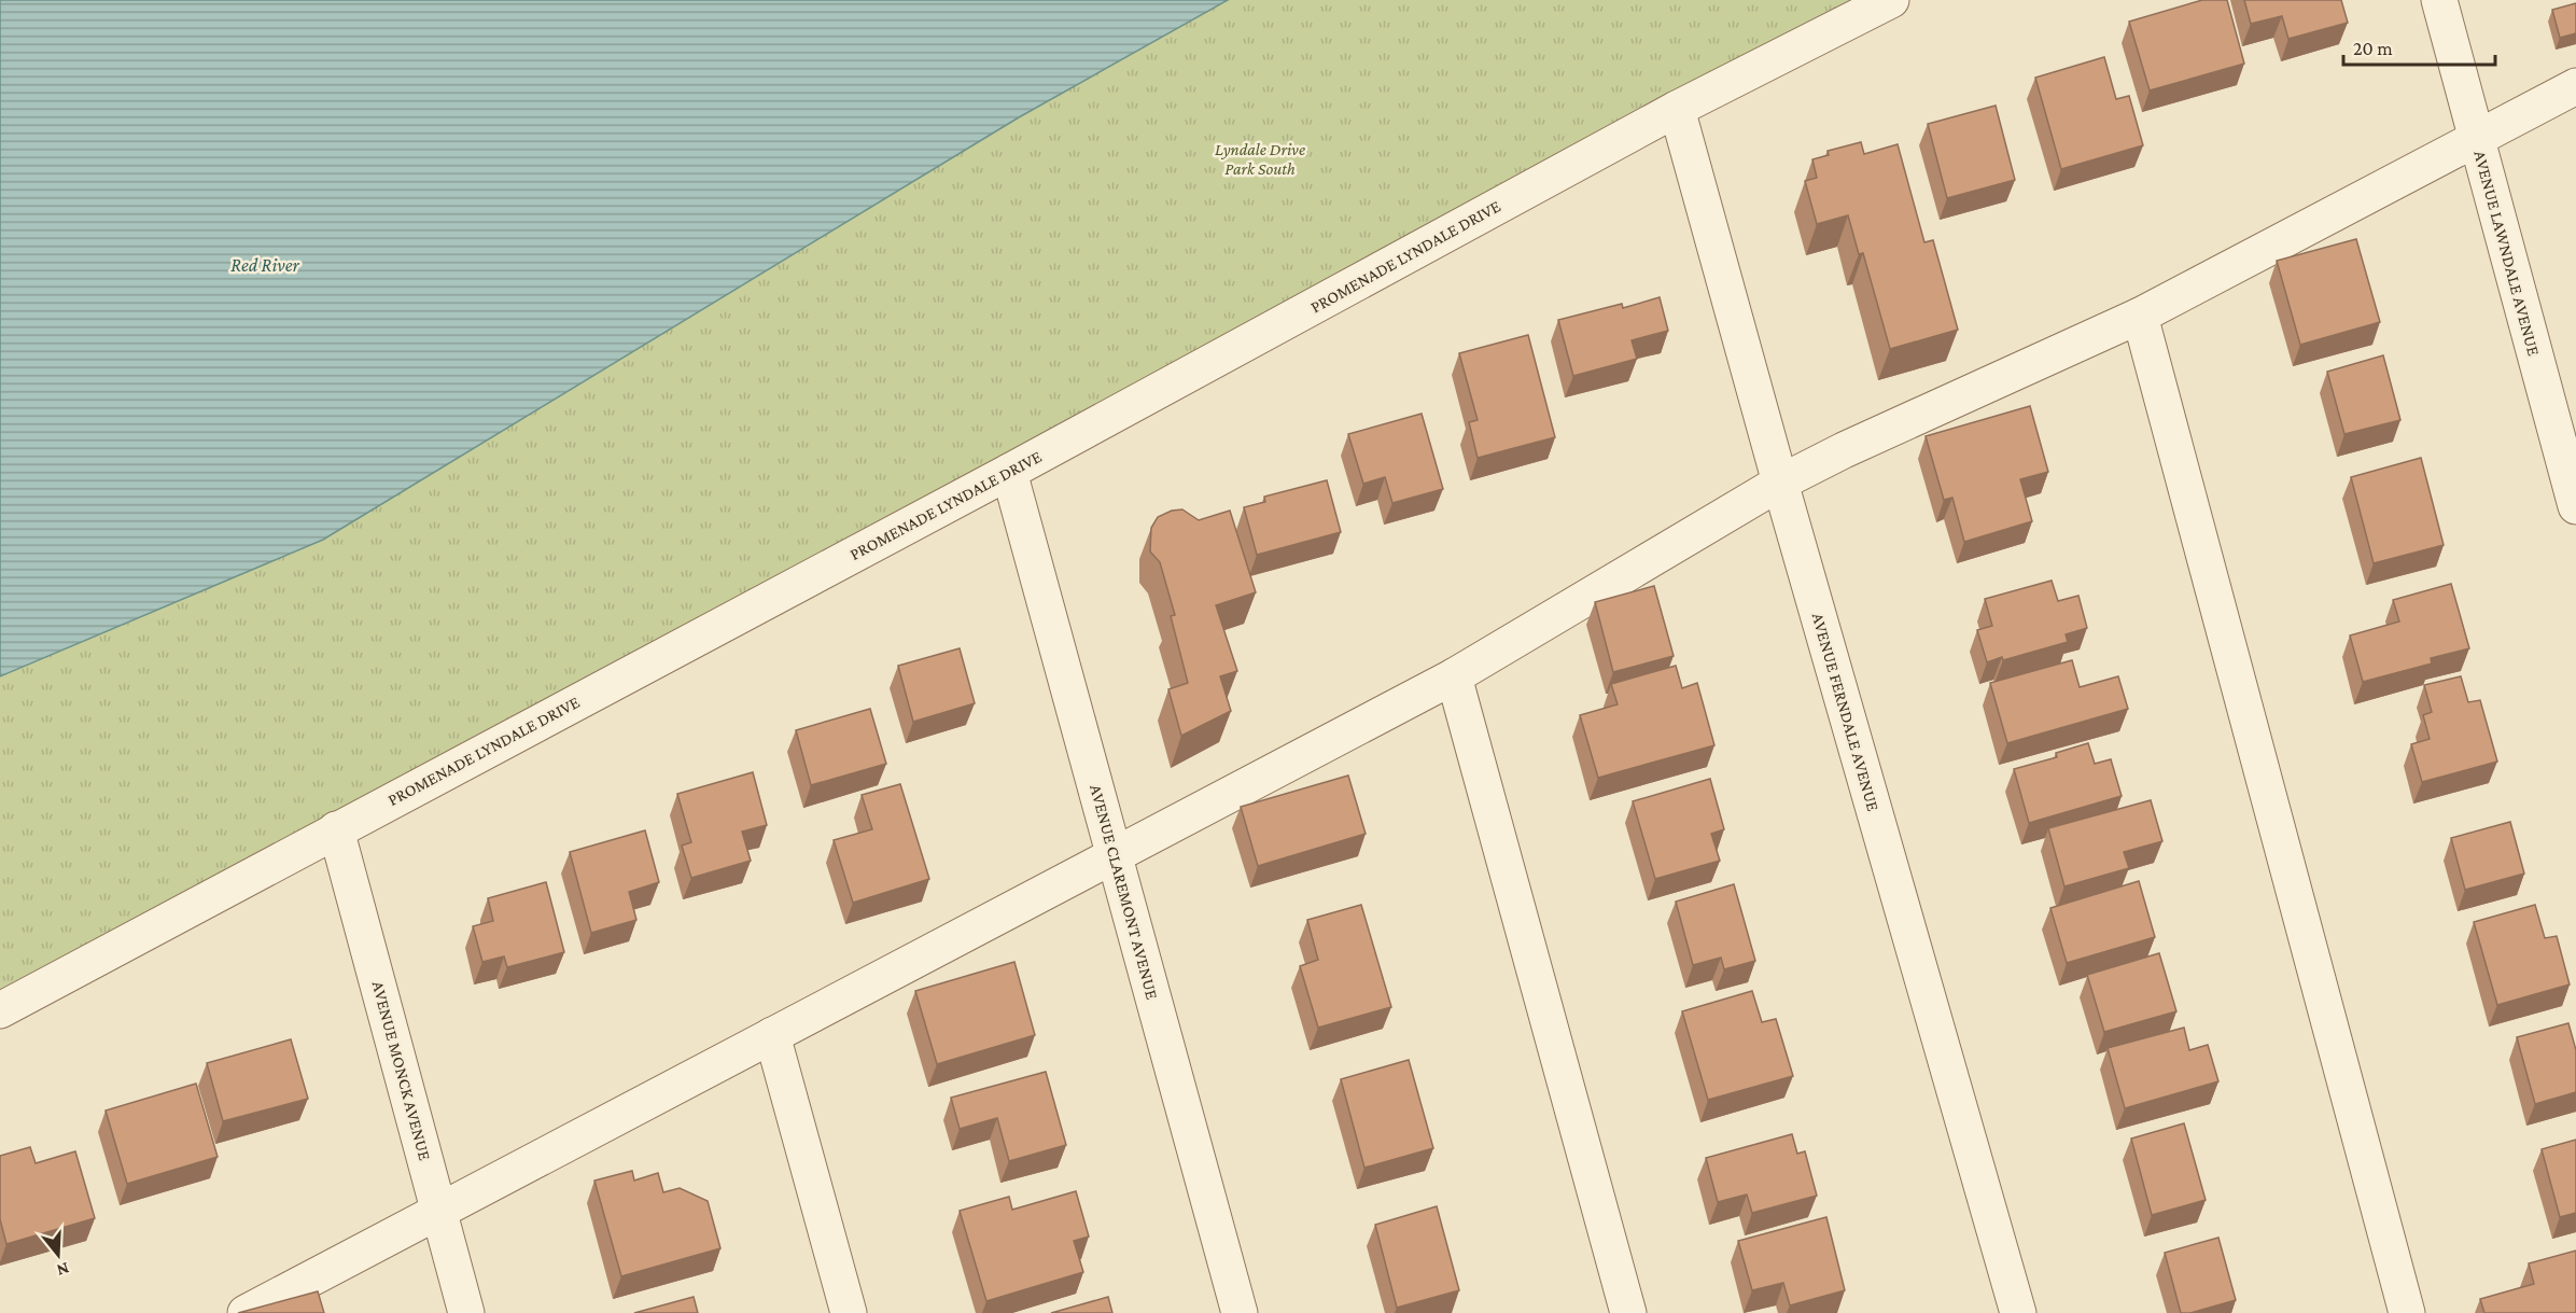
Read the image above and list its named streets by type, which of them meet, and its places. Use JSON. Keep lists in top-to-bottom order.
{
  "streets": {
    "street": [
      "AVENUE LAWNDALE AVENUE",
      "PROMENADE LYNDALE DRIVE",
      "AVENUE FERNDALE AVENUE",
      "AVENUE CLAREMONT AVENUE",
      "AVENUE MONCK AVENUE"
    ]
  },
  "crossings": [
    ["PROMENADE LYNDALE DRIVE", "AVENUE FERNDALE AVENUE"],
    ["PROMENADE LYNDALE DRIVE", "AVENUE CLAREMONT AVENUE"],
    ["PROMENADE LYNDALE DRIVE", "AVENUE MONCK AVENUE"]
  ],
  "water": ["Red River"],
  "parks": ["Lyndale Drive Park South"],
  "scale_bar": "20 m",
  "north": "bottom"
}
